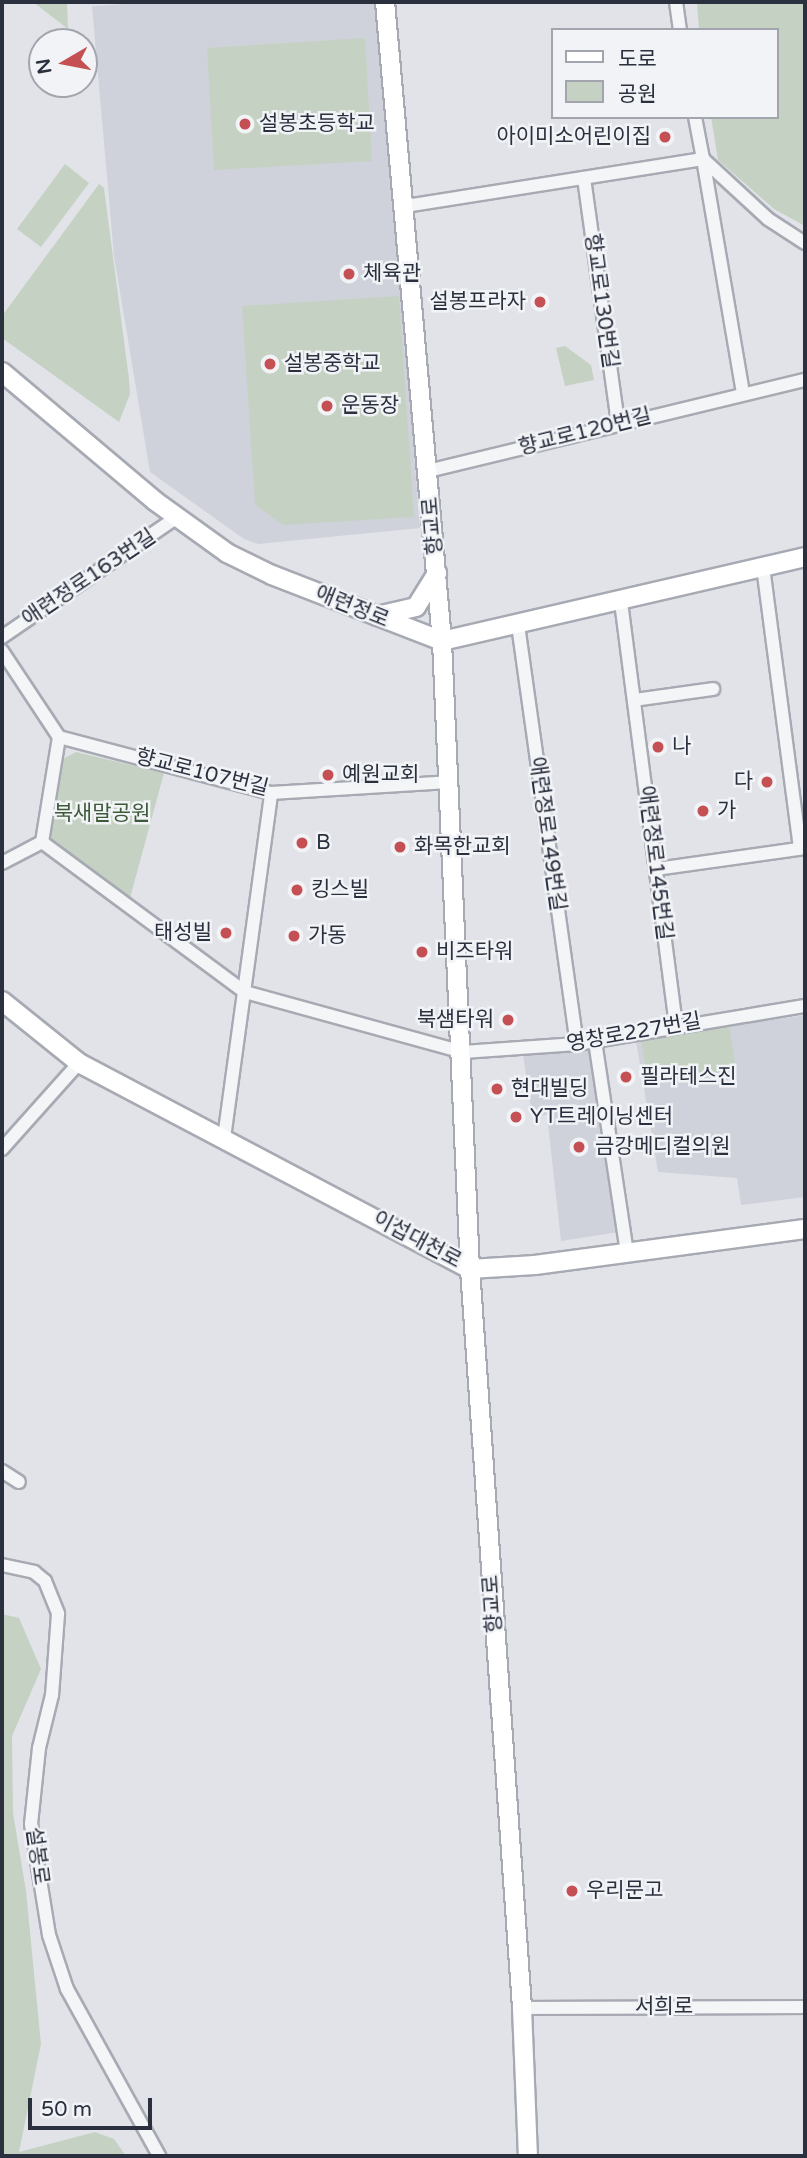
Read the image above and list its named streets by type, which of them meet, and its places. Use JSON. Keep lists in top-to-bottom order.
{
  "streets": {
    "street": [
      "향교로130번길",
      "향교로120번길",
      "향교로",
      "애련정로163번길",
      "애련정로",
      "향교로107번길",
      "애련정로149번길",
      "애련정로145번길",
      "영창로227번길",
      "이섭대천로",
      "설봉로",
      "서희로"
    ]
  },
  "crossings": [
    ["향교로130번길", "향교로120번길"],
    ["향교로120번길", "향교로"],
    ["향교로", "애련정로"],
    ["향교로", "향교로107번길"],
    ["향교로", "영창로227번길"],
    ["향교로", "이섭대천로"],
    ["향교로", "서희로"],
    ["애련정로163번길", "애련정로"],
    ["애련정로149번길", "영창로227번길"],
    ["애련정로145번길", "영창로227번길"]
  ],
  "parks": ["북새말공원"],
  "places": [
    "설봉초등학교",
    "아이미소어린이집",
    "체육관",
    "설봉프라자",
    "설봉중학교",
    "운동장",
    "나",
    "예원교회",
    "다",
    "가",
    "B",
    "화목한교회",
    "킹스빌",
    "태성빌",
    "가동",
    "비즈타워",
    "북샘타워",
    "필라테스진",
    "현대빌딩",
    "YT트레이닝센터",
    "금강메디컬의원",
    "우리문고"
  ],
  "legend": ["도로", "공원"],
  "scale_bar": "50 m",
  "north": "left"
}
